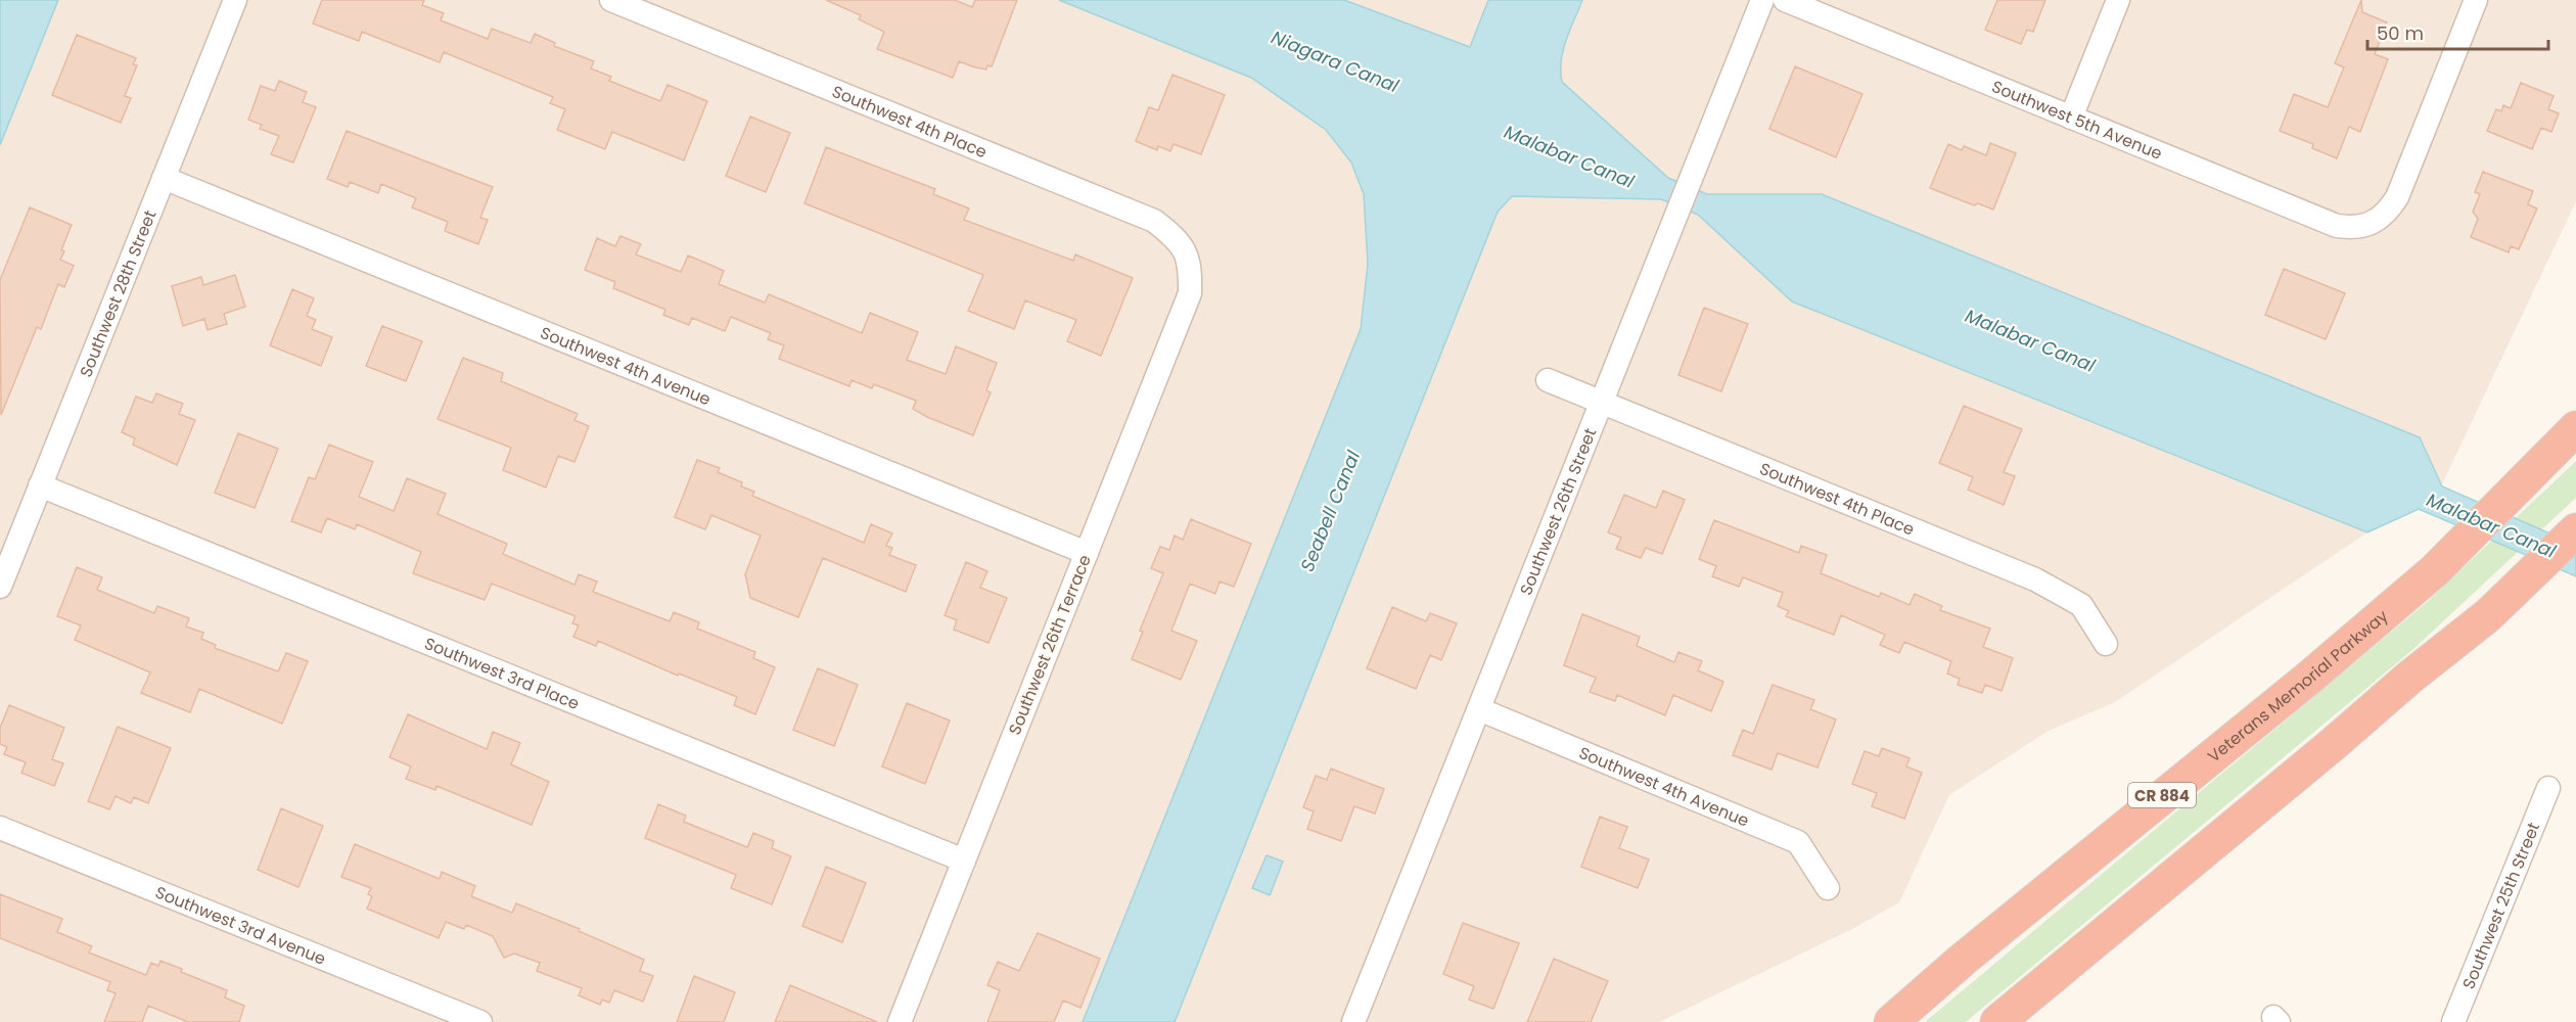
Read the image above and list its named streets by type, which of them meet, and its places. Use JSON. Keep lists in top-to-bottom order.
{
  "streets": {
    "highway": ["Veterans Memorial Parkway", "CR 884"],
    "street": [
      "Southwest 5th Avenue",
      "Southwest 4th Place",
      "Southwest 28th Street",
      "Southwest 4th Avenue",
      "Southwest 26th Street",
      "Southwest 26th Terrace",
      "Southwest 3rd Place",
      "Southwest 25th Street",
      "Southwest 3rd Avenue"
    ]
  },
  "crossings": [
    ["Southwest 4th Place", "Southwest 26th Street"],
    ["Southwest 4th Place", "Southwest 26th Terrace"],
    ["Southwest 28th Street", "Southwest 4th Avenue"],
    ["Southwest 28th Street", "Southwest 3rd Place"],
    ["Southwest 4th Avenue", "Southwest 26th Street"],
    ["Southwest 4th Avenue", "Southwest 26th Terrace"],
    ["Southwest 26th Terrace", "Southwest 3rd Place"]
  ],
  "water": ["Niagara Canal", "Malabar Canal", "Seabell Canal"],
  "scale_bar": "50 m"
}
